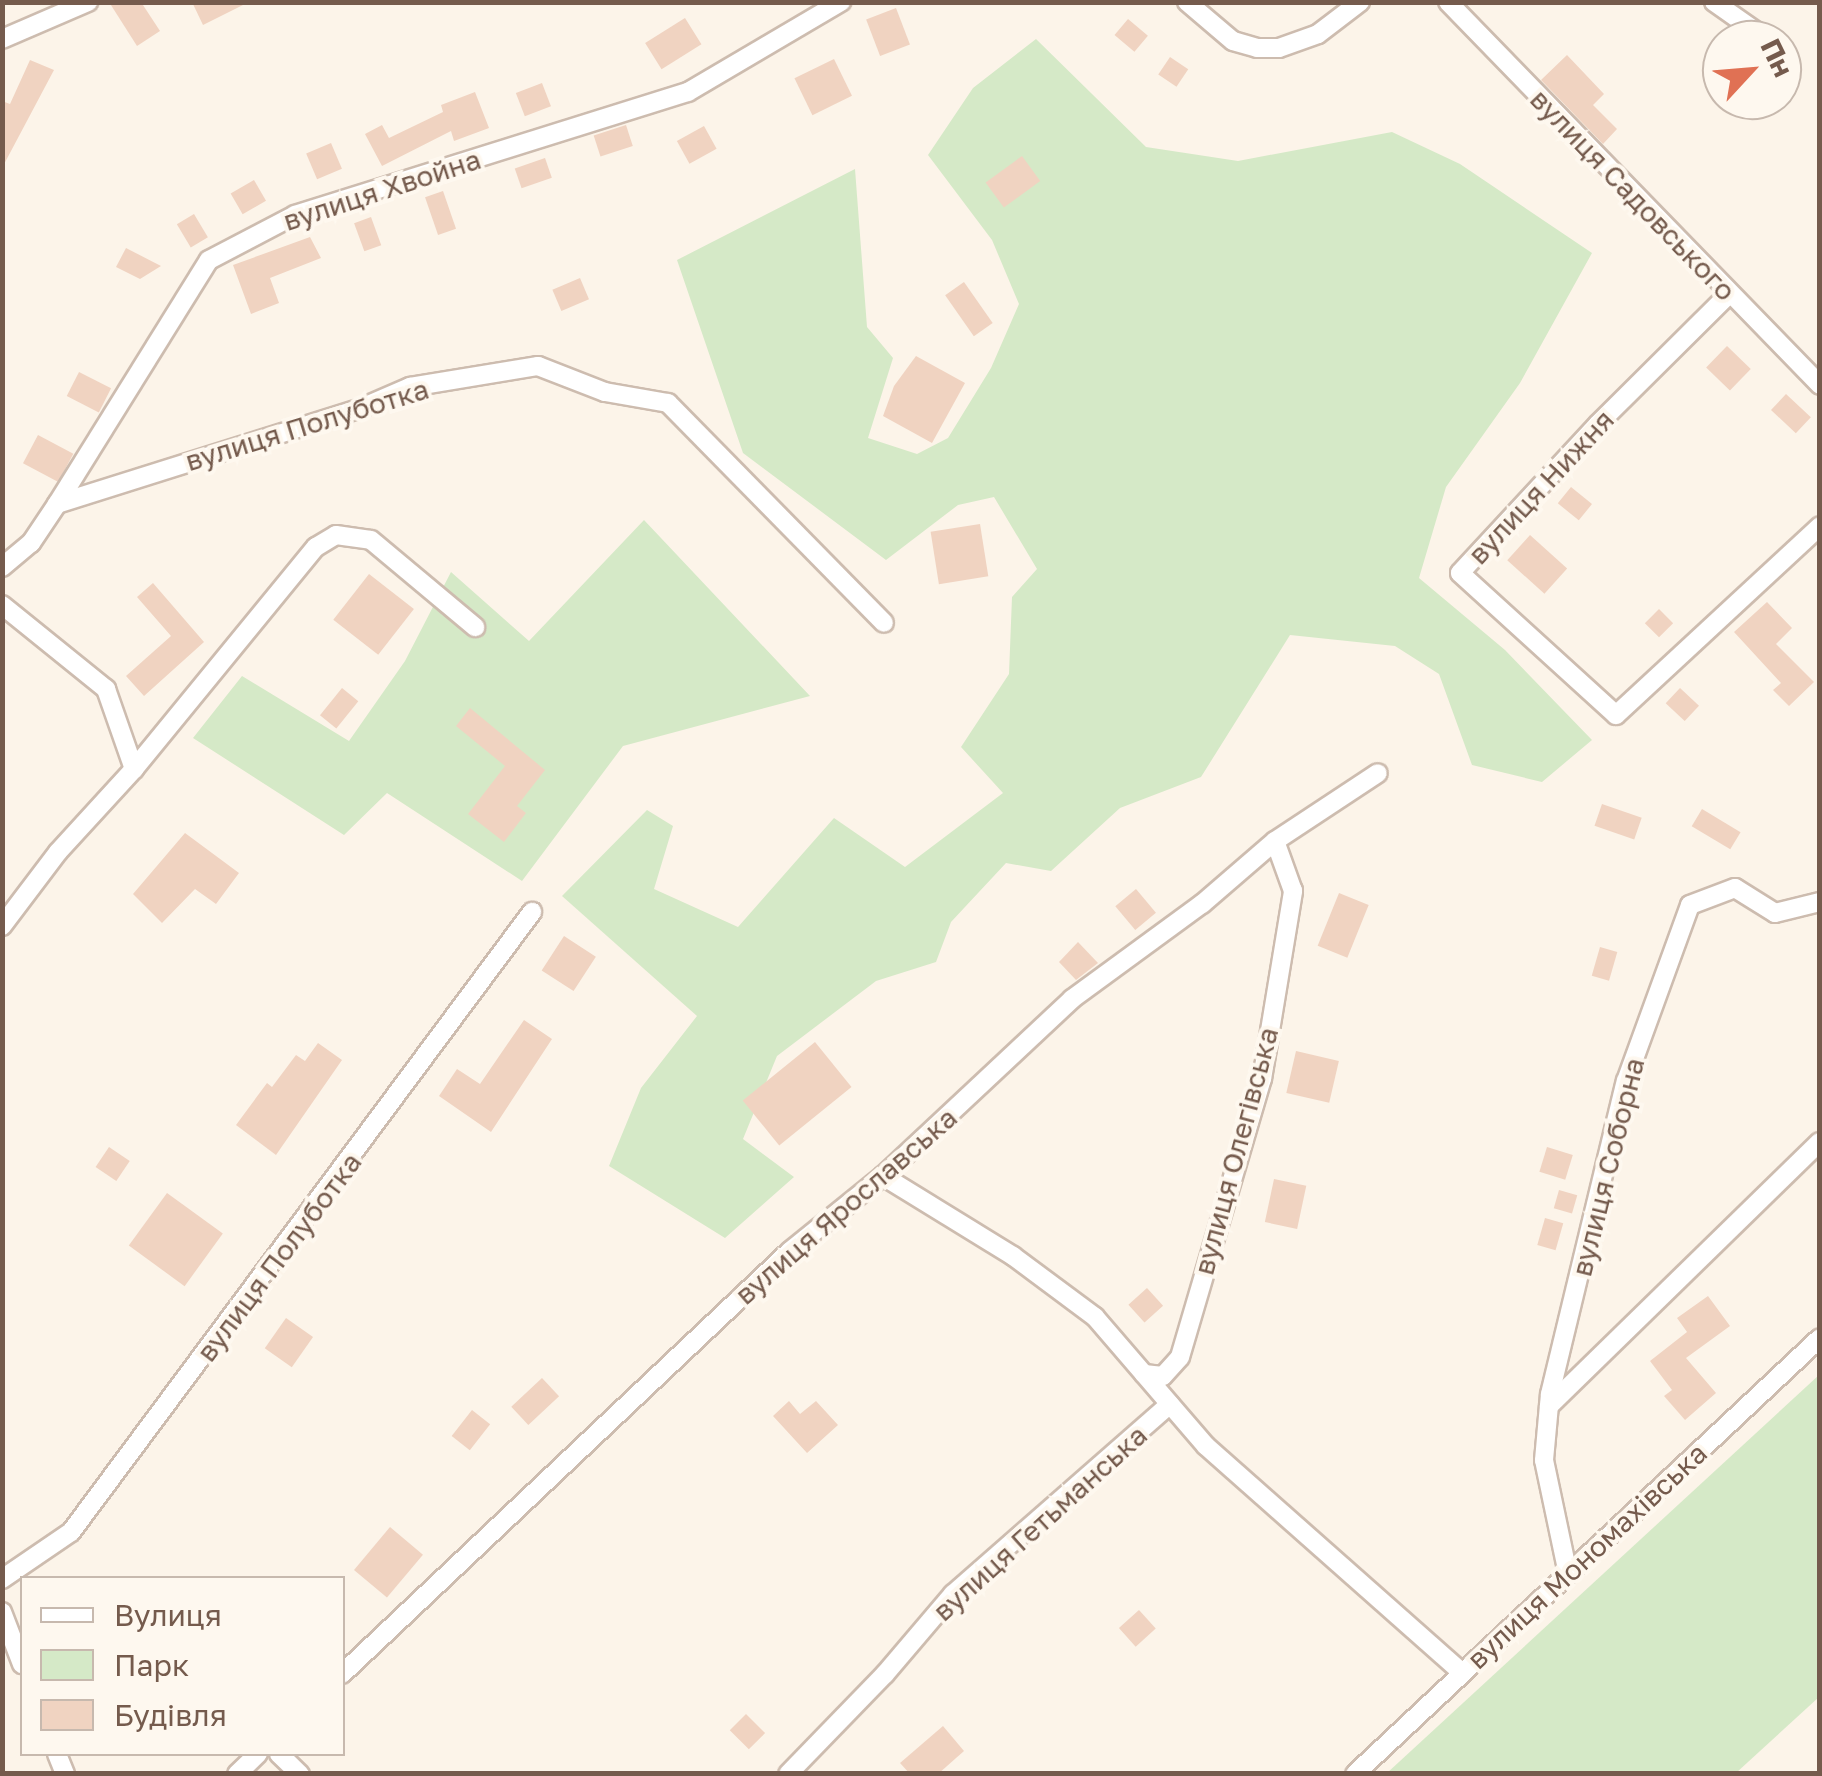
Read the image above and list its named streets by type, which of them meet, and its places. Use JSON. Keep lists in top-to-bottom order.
{
  "streets": {
    "street": [
      "вулиця Хвойна",
      "вулиця Садовського",
      "вулиця Полуботка",
      "вулиця Нижня",
      "вулиця Олегівська",
      "вулиця Соборна",
      "вулиця Ярославська",
      "вулиця Гетьманська",
      "вулиця Мономахівська"
    ]
  },
  "crossings": [
    ["вулиця Хвойна", "вулиця Полуботка"],
    ["вулиця Садовського", "вулиця Нижня"],
    ["вулиця Олегівська", "вулиця Ярославська"],
    ["вулиця Соборна", "вулиця Мономахівська"]
  ],
  "legend": ["Вулиця", "Парк", "Будівля"],
  "north": "top right"
}
